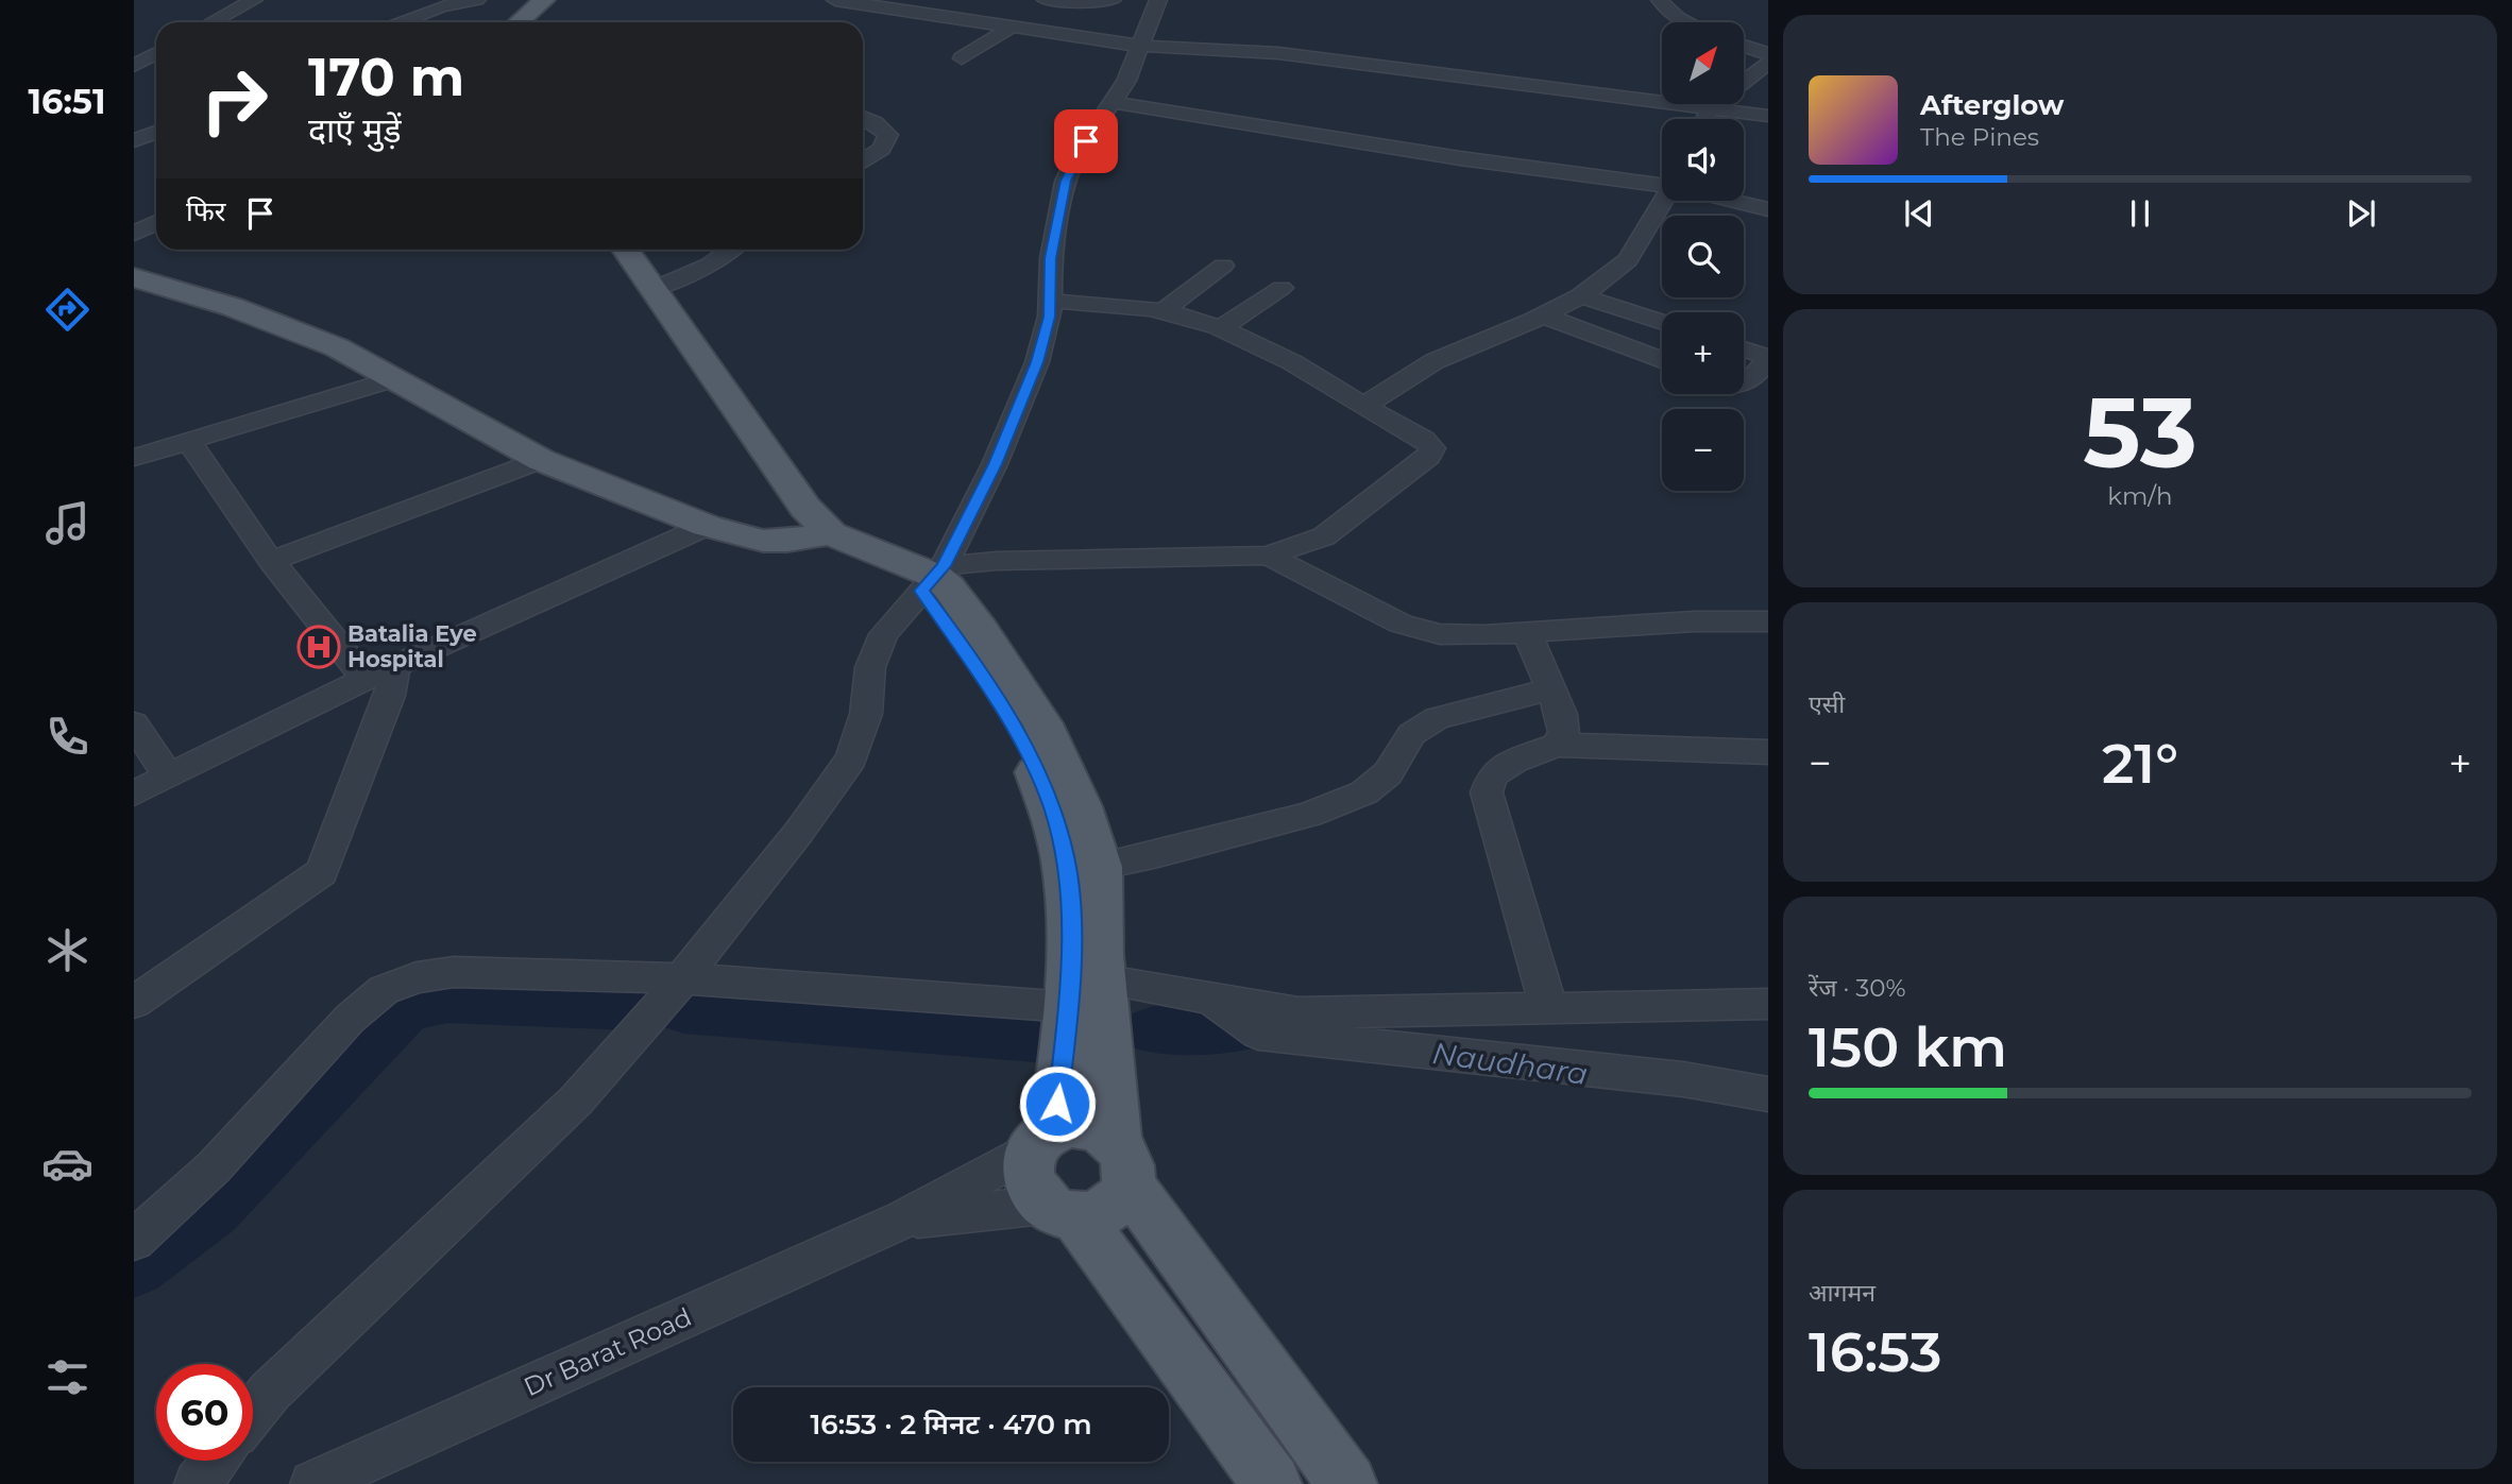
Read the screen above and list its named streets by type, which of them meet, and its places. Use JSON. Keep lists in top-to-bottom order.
{
  "streets": {
    "street": ["Dr Barat Road"]
  },
  "water": ["Naudhara"],
  "places": {
    "hospital": ["Batalia Eye Hospital"]
  },
  "north": "top right",
  "page": {
    "tabs": "16:51",
    "map_buttons": ["+", "−"],
    "turn": ["170 m", "दाएँ मुड़ें"],
    "song": ["Afterglow", "The Pines"],
    "then": "फिर",
    "tile": [
      ["53", "km/h"],
      "एसी",
      ["रेंज · 30%", "150 km"],
      ["आगमन", "16:53"]
    ],
    "heat": ["−", "21°", "+"],
    "limit": "60",
    "trip": "16:53 · 2 मिनट · 470 m"
  }
}
